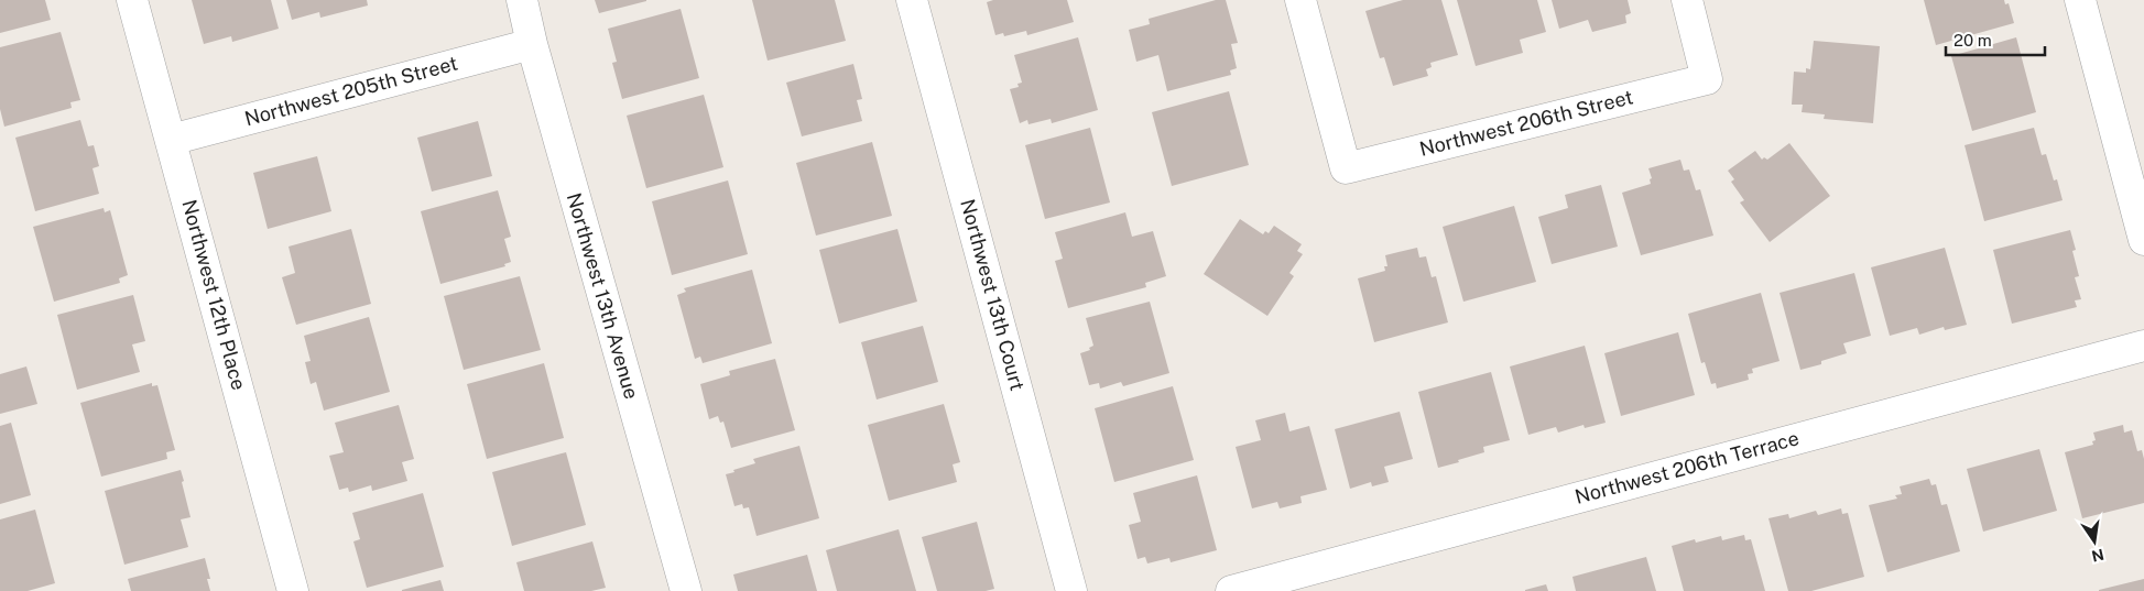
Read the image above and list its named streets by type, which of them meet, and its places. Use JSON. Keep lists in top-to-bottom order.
{
  "streets": {
    "street": [
      "Northwest 205th Street",
      "Northwest 206th Street",
      "Northwest 12th Place",
      "Northwest 13th Court",
      "Northwest 13th Avenue",
      "Northwest 206th Terrace"
    ]
  },
  "crossings": [
    ["Northwest 205th Street", "Northwest 12th Place"],
    ["Northwest 205th Street", "Northwest 13th Avenue"]
  ],
  "scale_bar": "20 m",
  "north": "bottom"
}
